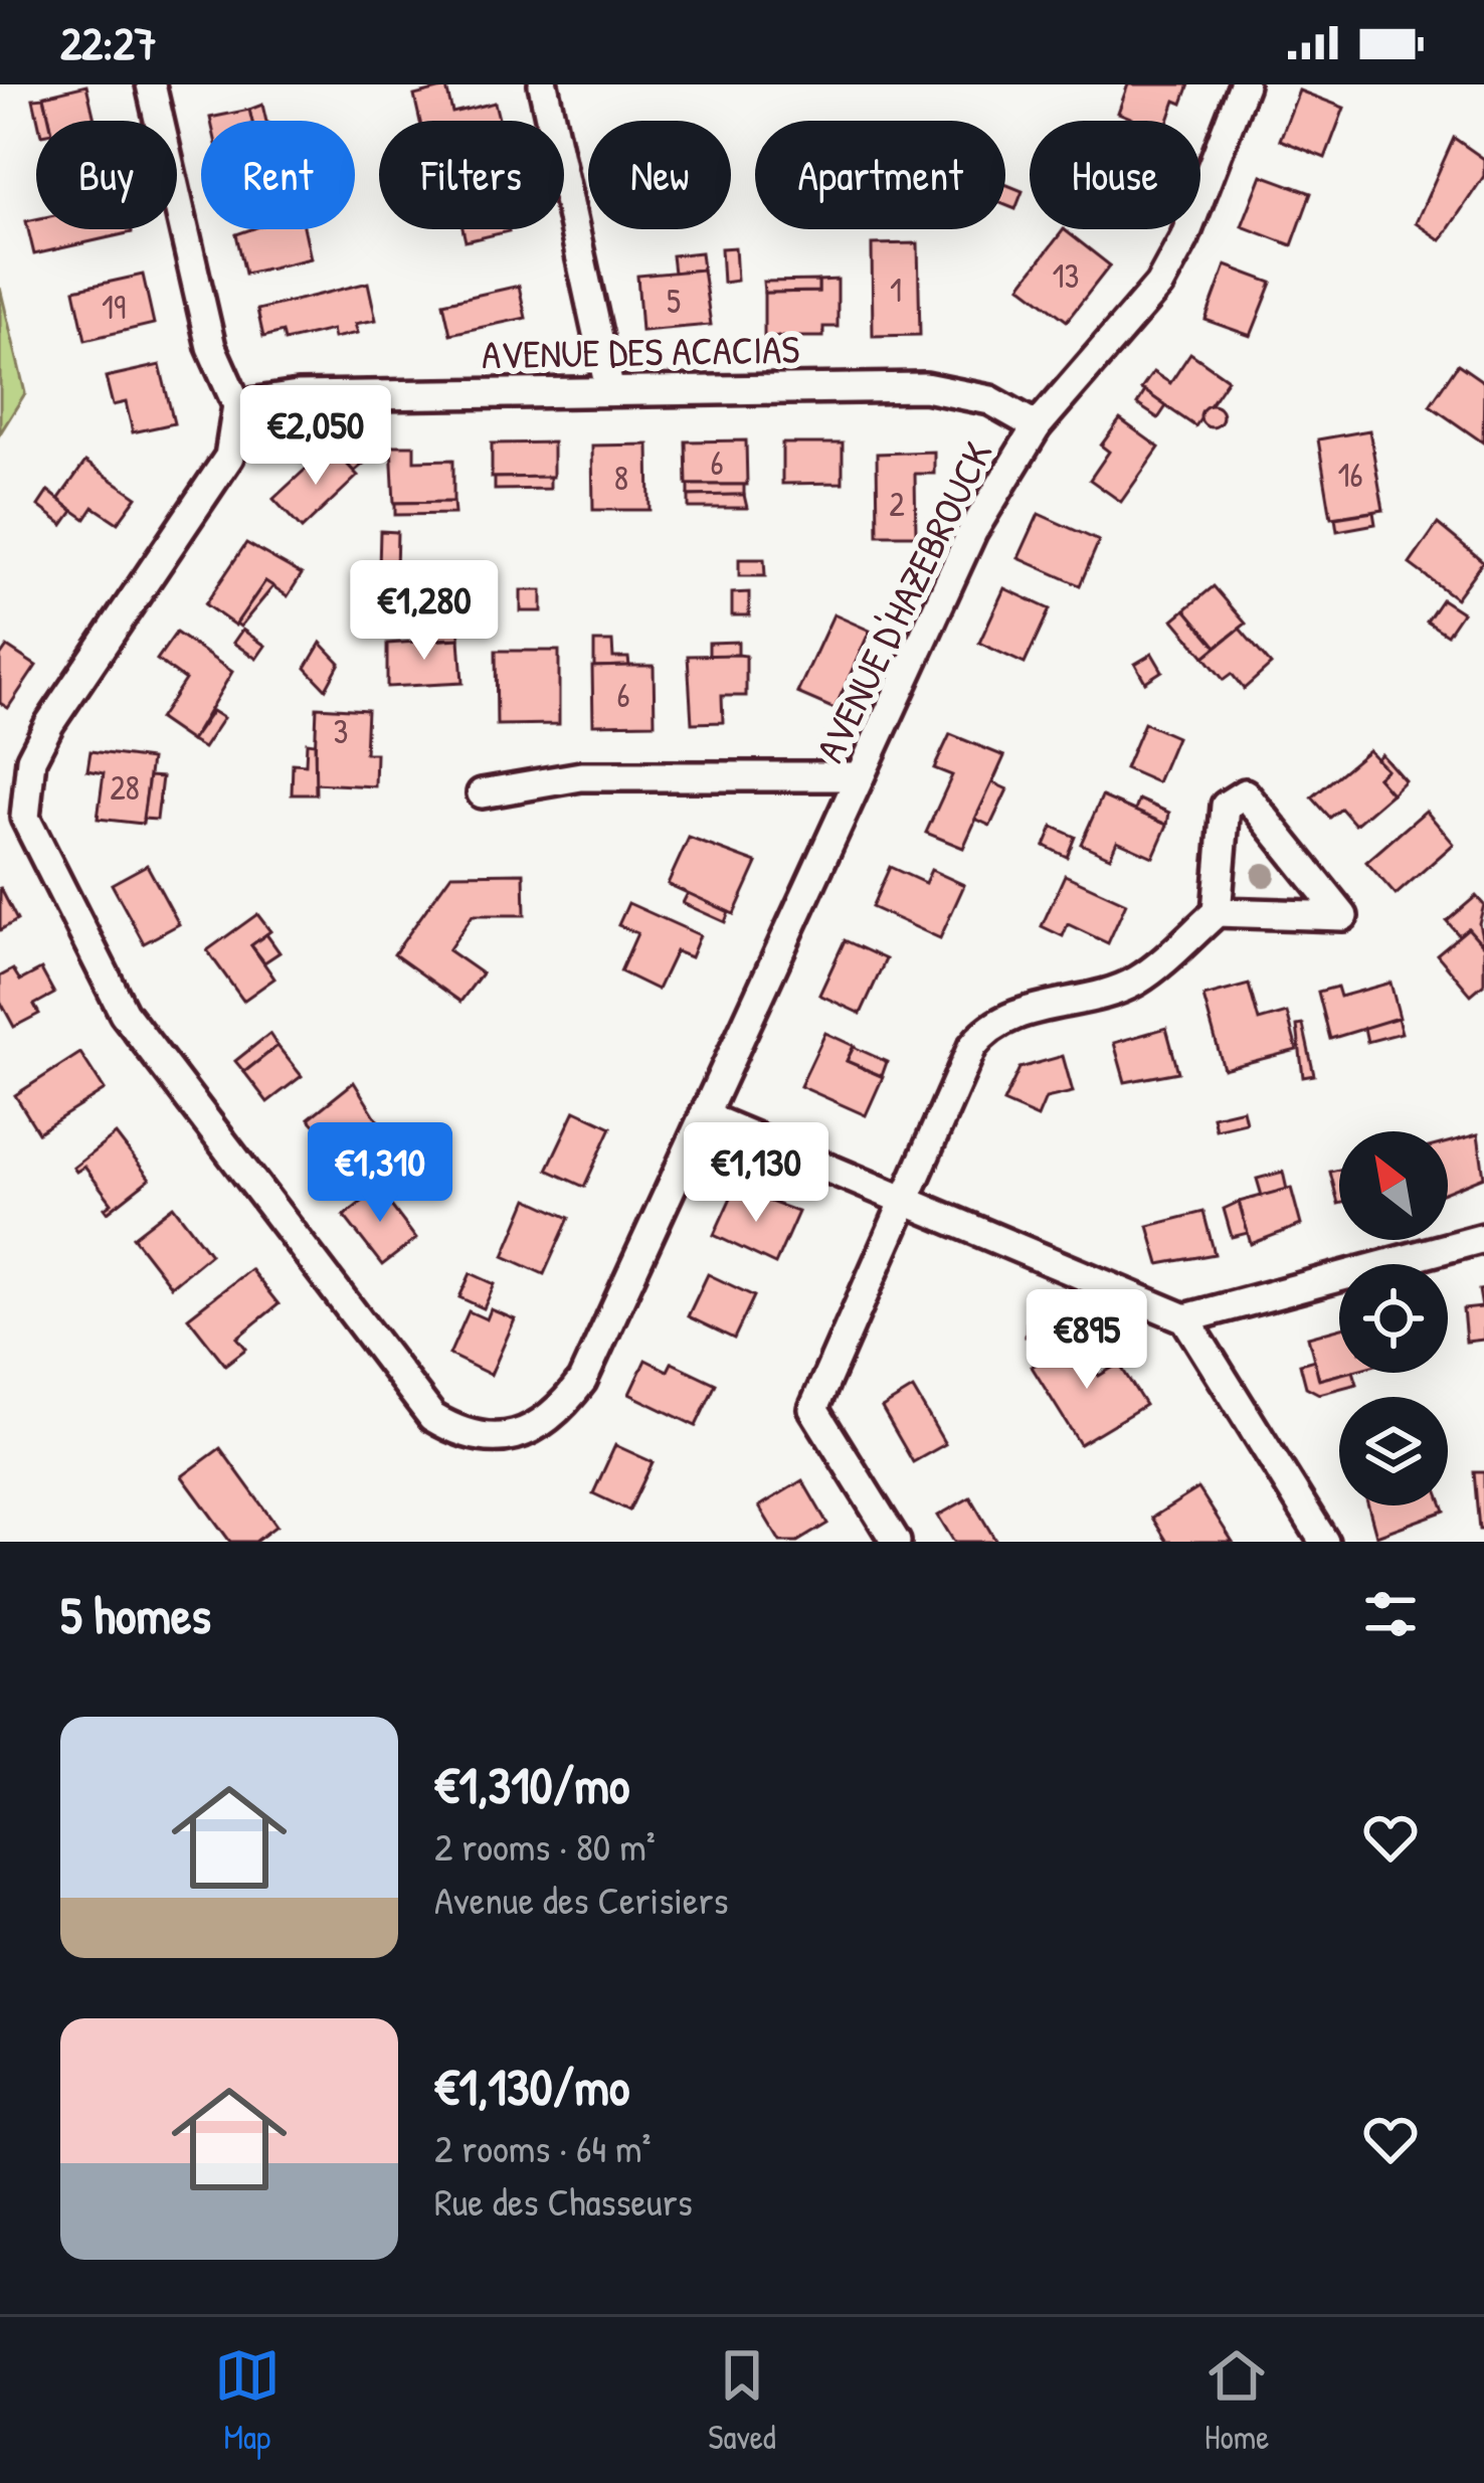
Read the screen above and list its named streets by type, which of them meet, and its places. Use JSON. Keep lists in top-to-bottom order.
{
  "streets": {
    "street": ["AVENUE DES ACACIAS", "AVENUE D'HAZEBROUCK"]
  },
  "crossings": [
    ["AVENUE DES ACACIAS", "AVENUE D'HAZEBROUCK"]
  ],
  "house_numbers": [
    "13",
    "1",
    "5",
    "19",
    "6",
    "16",
    "8",
    "2",
    "6",
    "3",
    "28"
  ],
  "north": "top left",
  "page": {
    "status": "22:27",
    "chip": [
      "Buy",
      "Rent",
      "Filters",
      "New",
      "Apartment",
      "House"
    ],
    "price": [
      "€2,050",
      "€1,280",
      "€1,310",
      "€1,130",
      "€895"
    ],
    "heading": "5 homes",
    "list": [
      {
        "name": "€1,310/mo",
        "note": "2 rooms · 80 m² · Avenue des Cerisiers"
      },
      {
        "name": "€1,130/mo",
        "note": "2 rooms · 64 m² · Rue des Chasseurs"
      }
    ],
    "tabs": ["Map", "Saved", "Home"]
  }
}
